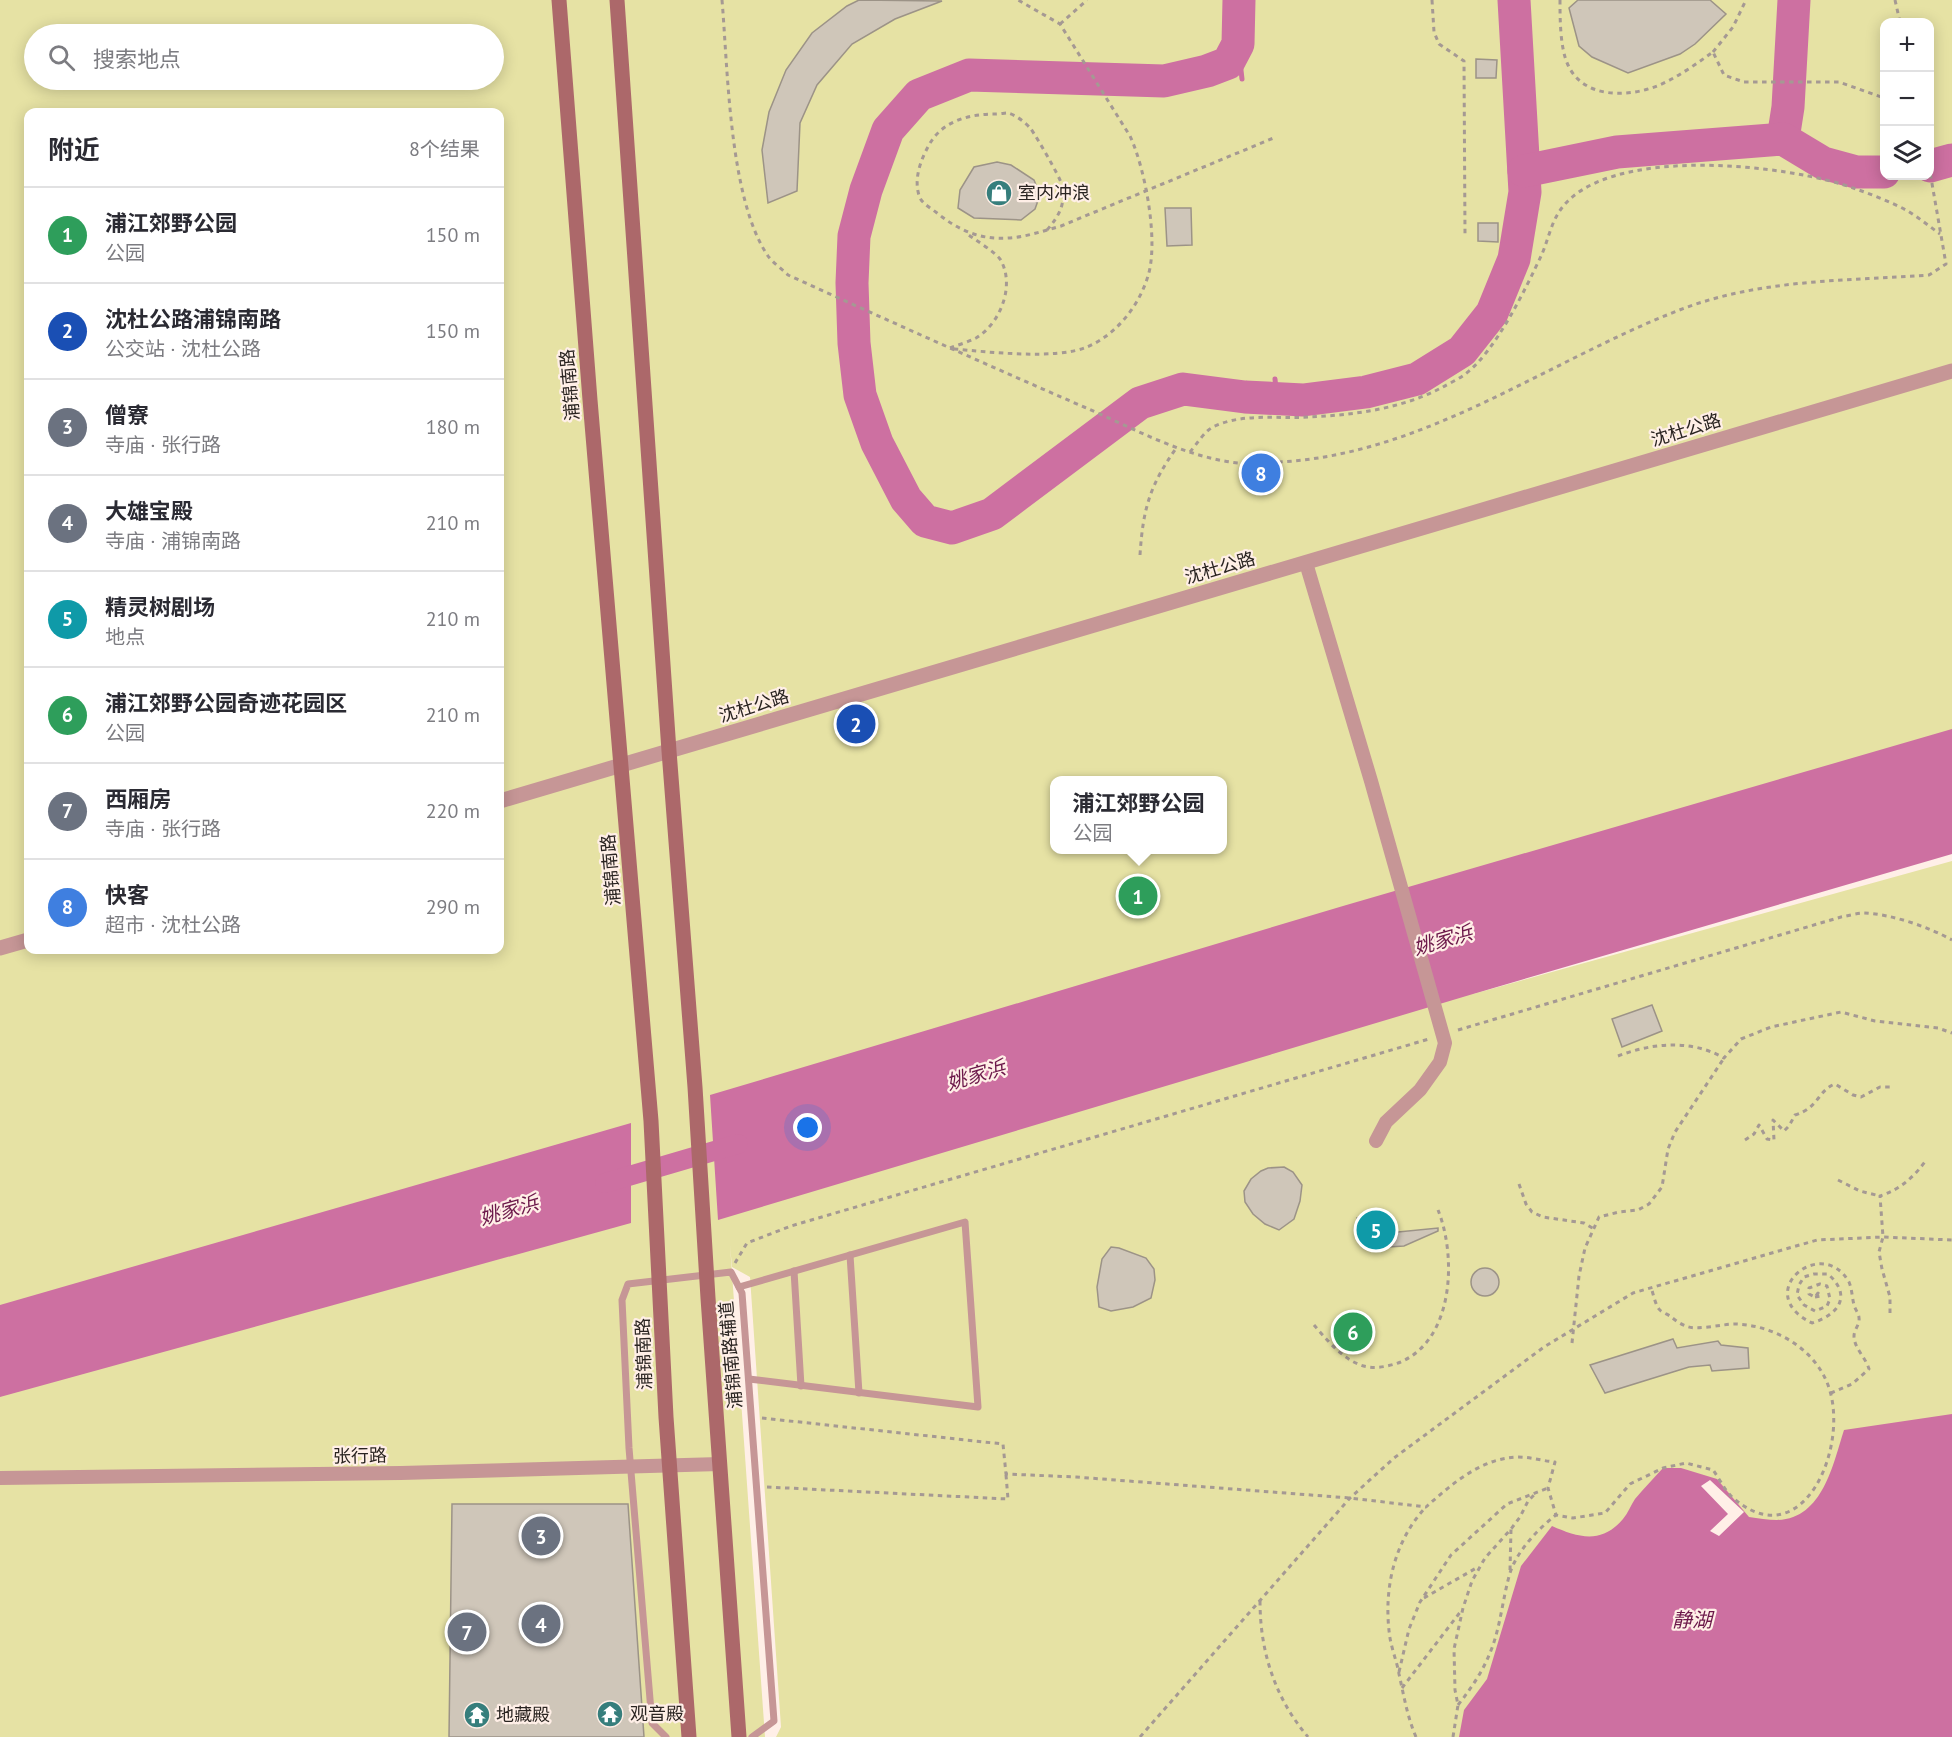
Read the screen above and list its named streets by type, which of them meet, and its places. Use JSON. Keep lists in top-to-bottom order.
{
  "streets": {
    "main road": ["浦锦南路"],
    "street": ["沈杜公路", "张行路"],
    "lane": ["浦锦南路辅道"]
  },
  "crossings": [
    ["浦锦南路", "沈杜公路"],
    ["浦锦南路", "张行路"]
  ],
  "water": ["姚家浜", "静湖"],
  "places": {
    "shop": ["室内冲浪"],
    "temple": ["观音殿", "地藏殿"]
  },
  "page": {
    "map_buttons": ["+", "−"],
    "search": "搜索地点",
    "heading": ["附近", "8个结果"],
    "list": [
      {
        "mark": "1",
        "name": "浦江郊野公园",
        "note": "公园",
        "value": "150 m"
      },
      {
        "mark": "2",
        "name": "沈杜公路浦锦南路",
        "note": "公交站 · 沈杜公路",
        "value": "150 m"
      },
      {
        "mark": "3",
        "name": "僧寮",
        "note": "寺庙 · 张行路",
        "value": "180 m"
      },
      {
        "mark": "4",
        "name": "大雄宝殿",
        "note": "寺庙 · 浦锦南路",
        "value": "210 m"
      },
      {
        "mark": "5",
        "name": "精灵树剧场",
        "note": "地点",
        "value": "210 m"
      },
      {
        "mark": "6",
        "name": "浦江郊野公园奇迹花园区",
        "note": "公园",
        "value": "210 m"
      },
      {
        "mark": "7",
        "name": "西厢房",
        "note": "寺庙 · 张行路",
        "value": "220 m"
      },
      {
        "mark": "8",
        "name": "快客",
        "note": "超市 · 沈杜公路",
        "value": "290 m"
      }
    ],
    "pins": [
      "8",
      "2",
      "1",
      "5",
      "6",
      "3",
      "4",
      "7"
    ],
    "popup": ["浦江郊野公园", "公园"]
  }
}
